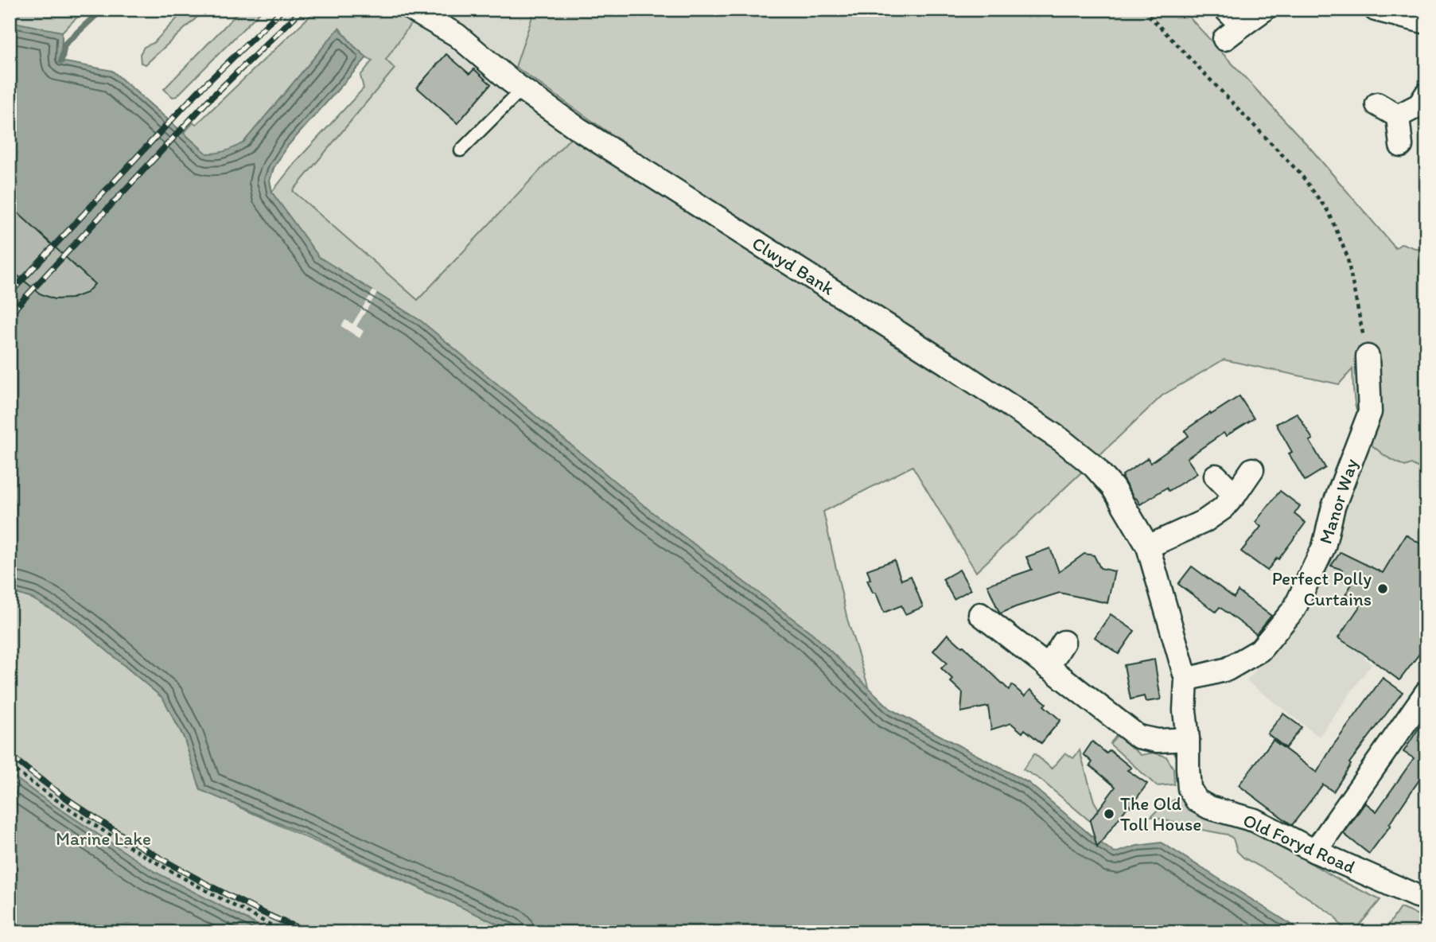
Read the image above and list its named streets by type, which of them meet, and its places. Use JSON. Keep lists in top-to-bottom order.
{
  "streets": {
    "street": ["Clwyd Bank", "Manor Way", "Old Foryd Road"]
  },
  "crossings": [
    ["Clwyd Bank", "Manor Way"],
    ["Clwyd Bank", "Old Foryd Road"],
    ["Manor Way", "Old Foryd Road"]
  ],
  "parks": ["Marine Lake"],
  "places": ["Perfect Polly Curtains", "The Old Toll House"]
}
